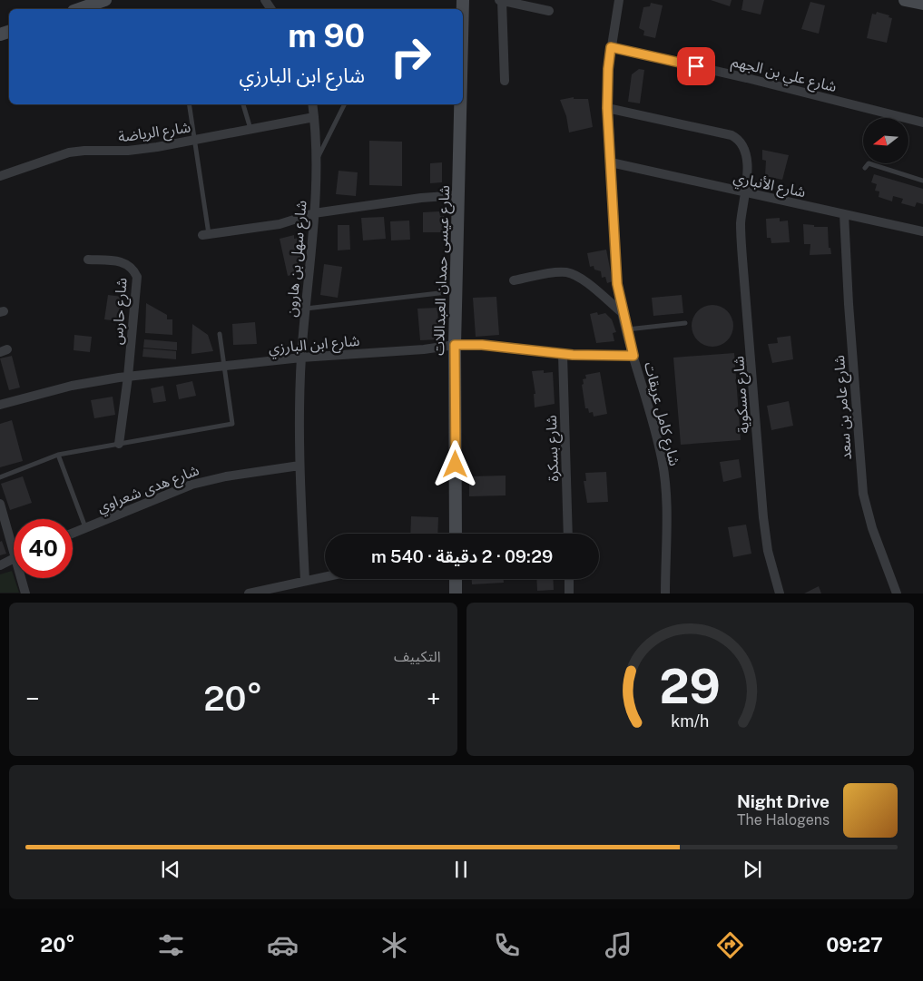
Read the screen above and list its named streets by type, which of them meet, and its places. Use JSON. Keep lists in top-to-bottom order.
{
  "streets": {
    "street": [
      "شارع علي بن الجهم",
      "شارع الرياضة",
      "شارع الأنباري",
      "شارع سهل بن هارون",
      "شارع عيسى حمدان العبداللات",
      "شارع حارس",
      "شارع ابن البارزي",
      "شارع مسكوية",
      "شارع عامر بن سعد",
      "شارع كامل عريقات",
      "شارع بسكرة",
      "شارع هدى شعراوي"
    ]
  },
  "crossings": [
    ["شارع علي بن الجهم", "شارع كامل عريقات"],
    ["شارع الرياضة", "شارع سهل بن هارون"],
    ["شارع الأنباري", "شارع مسكوية"],
    ["شارع الأنباري", "شارع عامر بن سعد"],
    ["شارع الأنباري", "شارع كامل عريقات"],
    ["شارع سهل بن هارون", "شارع ابن البارزي"],
    ["شارع سهل بن هارون", "شارع هدى شعراوي"],
    ["شارع عيسى حمدان العبداللات", "شارع ابن البارزي"],
    ["شارع حارس", "شارع ابن البارزي"],
    ["شارع ابن البارزي", "شارع كامل عريقات"],
    ["شارع ابن البارزي", "شارع بسكرة"],
    ["شارع مسكوية", "شارع كامل عريقات"]
  ],
  "north": "left",
  "page": {
    "turn": ["90 m", "شارع ابن البارزي"],
    "limit": "40",
    "trip": "09:29 · 2 دقيقة · 540 m",
    "tile": "التكييف",
    "heat": ["−", "20°", "+"],
    "song": ["Night Drive", "The Halogens"],
    "tabs": ["09:27", "20°"],
    "gauge": ["29", "km/h"]
  }
}
